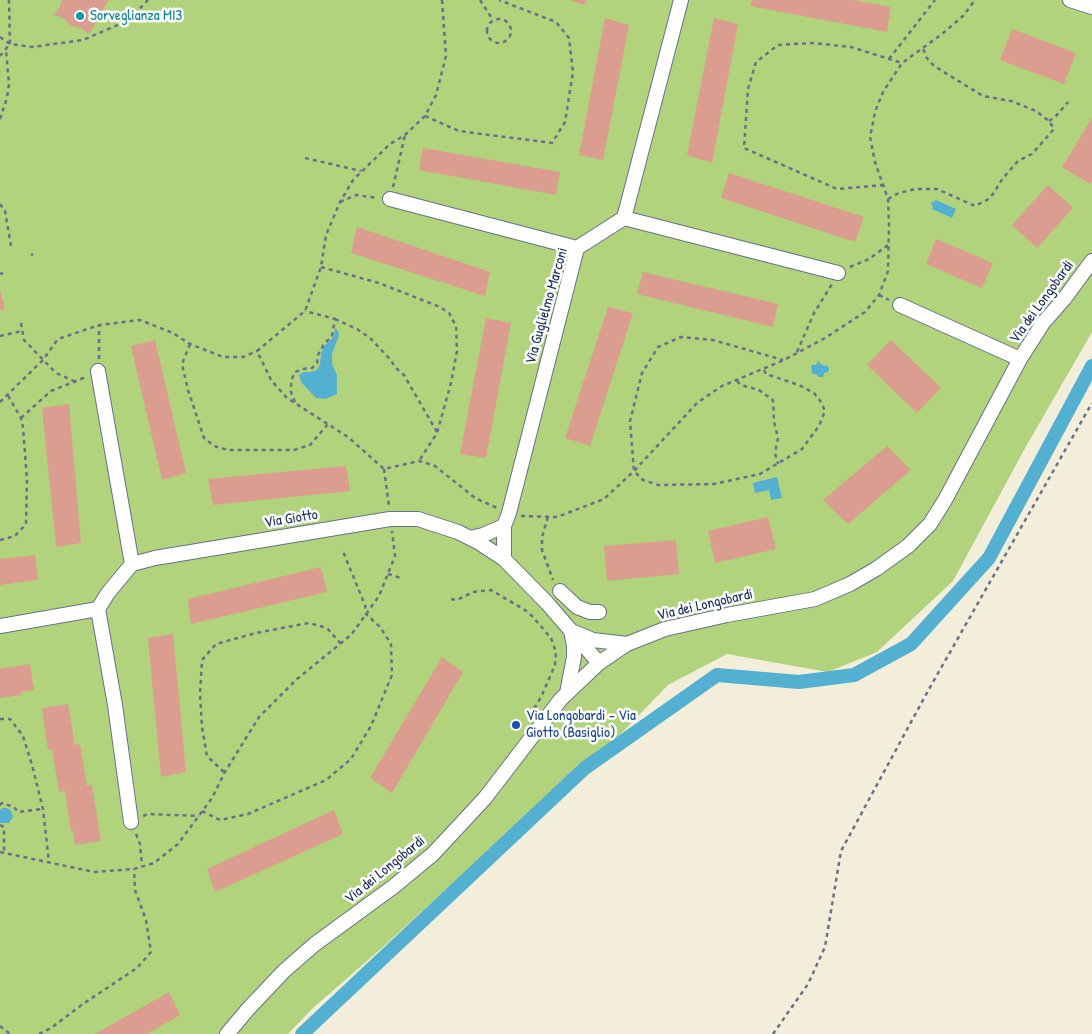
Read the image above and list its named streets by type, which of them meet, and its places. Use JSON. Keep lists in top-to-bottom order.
{
  "streets": {
    "street": ["Via dei Longobardi", "Via Guglielmo Marconi", "Via Giotto"]
  },
  "crossings": [
    ["Via dei Longobardi", "Via Giotto"],
    ["Via Guglielmo Marconi", "Via Giotto"]
  ],
  "places": ["Sorveglianza MI3", "Via Longobardi - Via Giotto (Basiglio)"]
}
